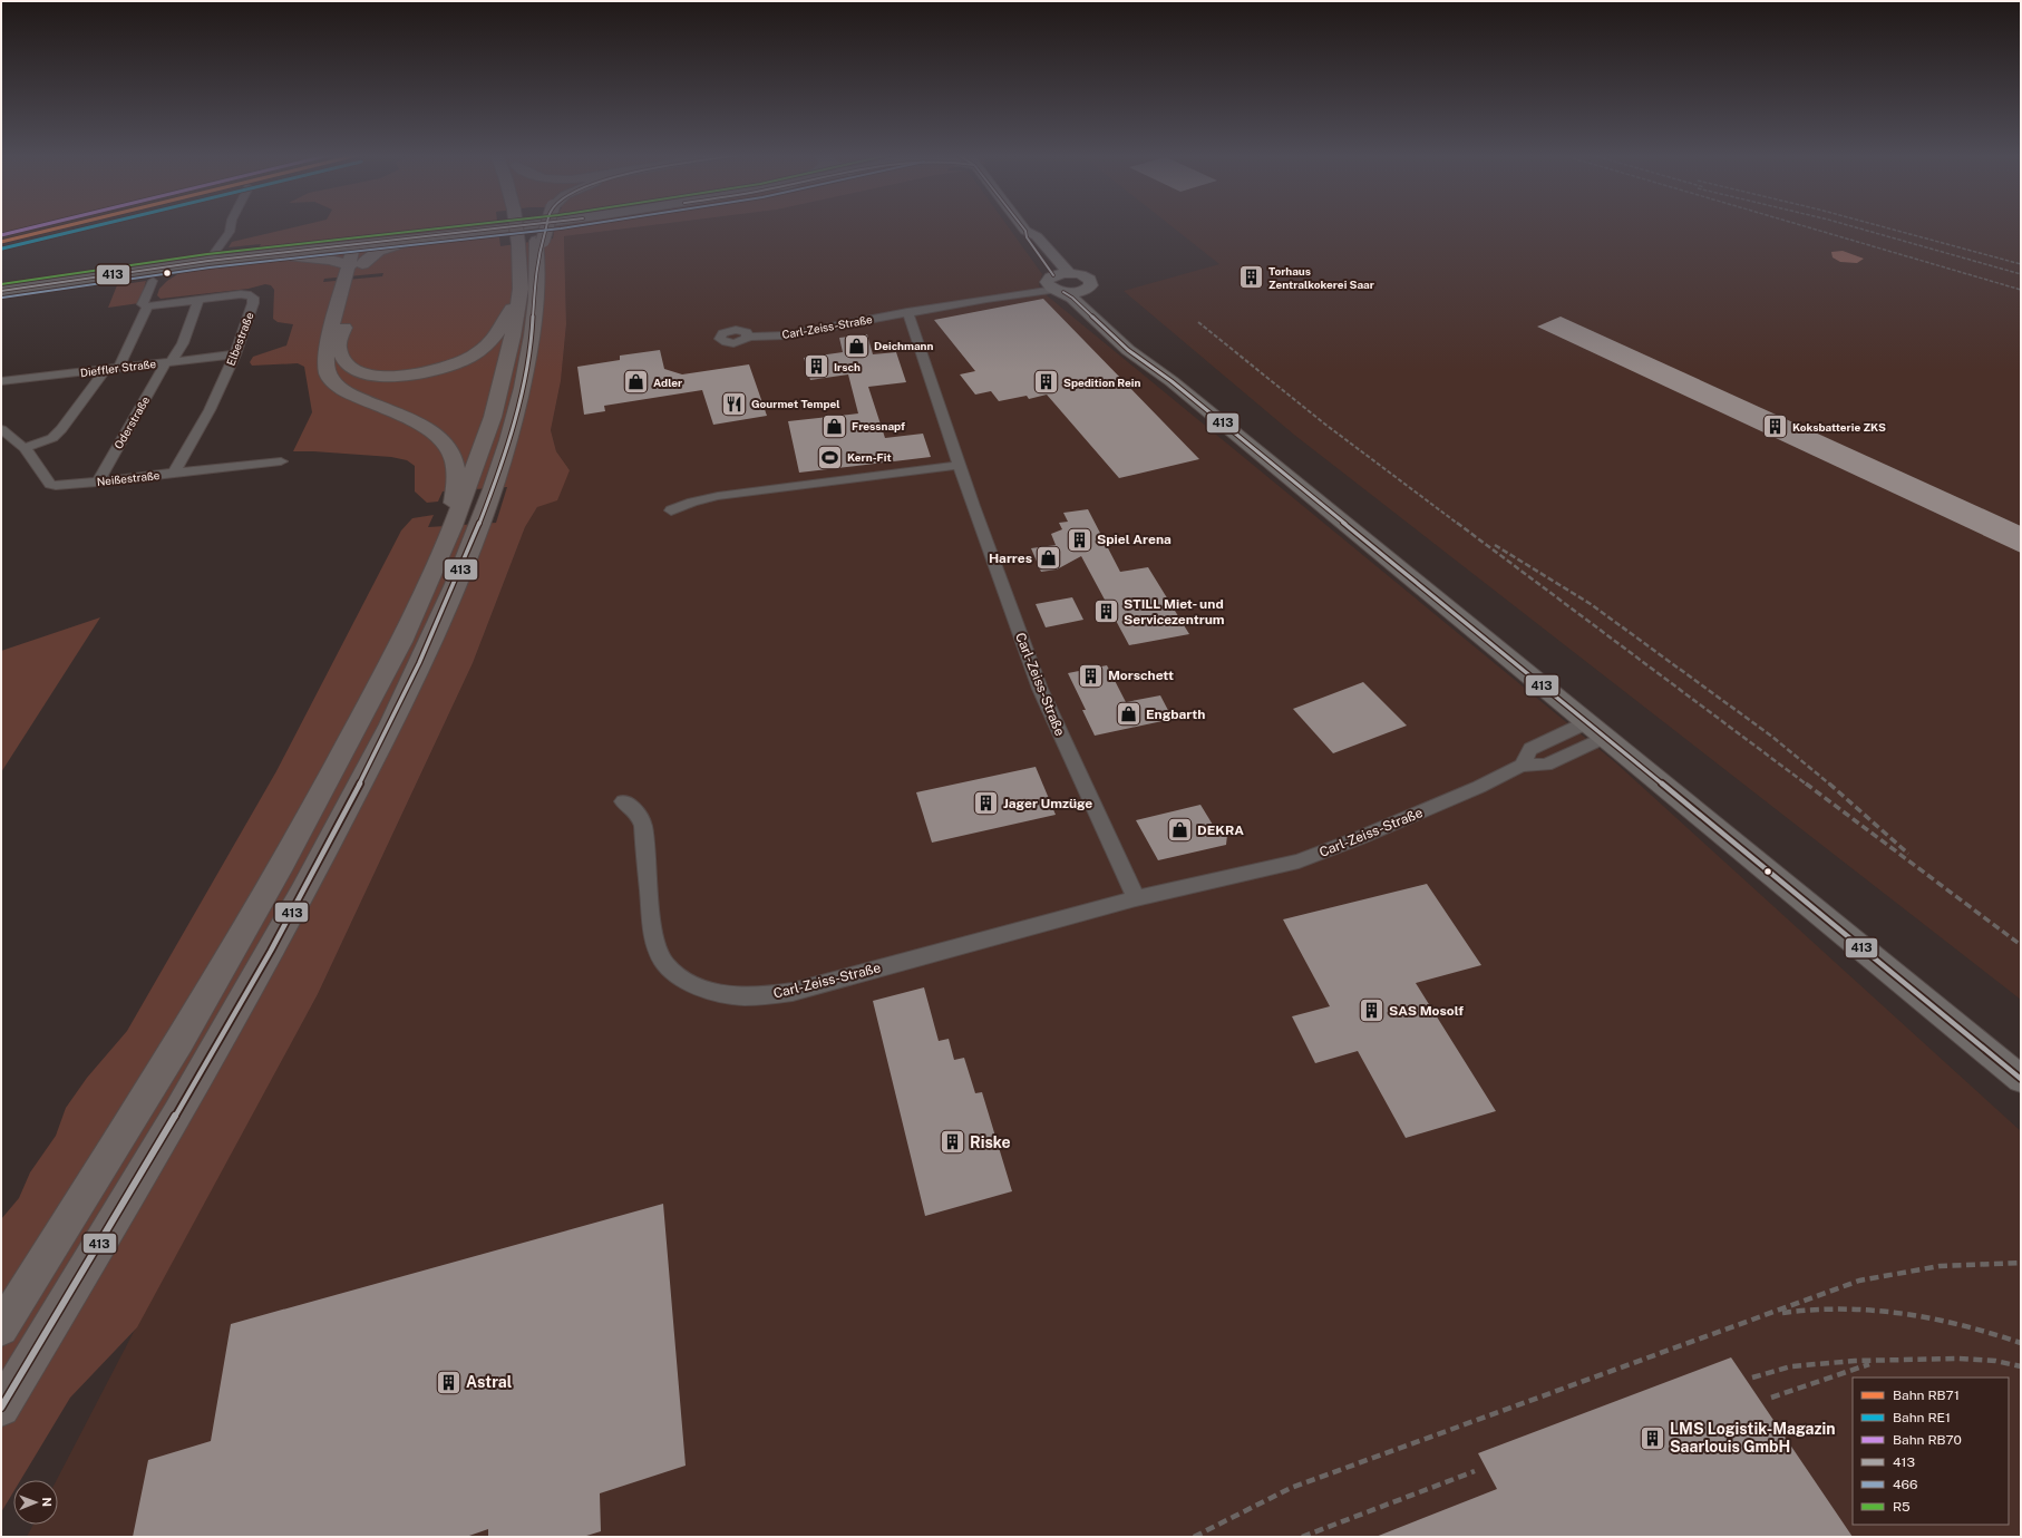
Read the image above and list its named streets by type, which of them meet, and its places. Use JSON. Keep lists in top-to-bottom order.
{
  "streets": {
    "street": [
      "Carl-Zeiss-Straße",
      "Elbestraße",
      "Dieffler Straße",
      "Oderstraße",
      "Neißestraße"
    ]
  },
  "crossings": [
    ["Elbestraße", "Dieffler Straße"],
    ["Elbestraße", "Oderstraße"],
    ["Elbestraße", "Neißestraße"],
    ["Dieffler Straße", "Oderstraße"],
    ["Oderstraße", "Neißestraße"]
  ],
  "places": {
    "building": [
      "Torhaus Zentralkokerei Saar",
      "Irsch",
      "Spedition Rein",
      "Koksbatterie ZKS",
      "Spiel Arena",
      "STILL Miet- und Servicezentrum",
      "Morschett",
      "Jager Umzüge",
      "SAS Mosolf",
      "Riske",
      "Astral",
      "LMS Logistik-Magazin Saarlouis GmbH"
    ],
    "shop": [
      "Deichmann",
      "Adler",
      "Fressnapf",
      "Harres",
      "Engbarth",
      "DEKRA"
    ],
    "restaurant": ["Gourmet Tempel"],
    "sports": ["Kern-Fit"]
  },
  "lines": [
    "rail line RB71",
    "rail line RE1",
    "rail line RB70",
    "transit line 413",
    "transit line 466",
    "transit line R5"
  ],
  "legend": [
    "Bahn RB71",
    "Bahn RE1",
    "Bahn RB70",
    "413",
    "466",
    "R5"
  ],
  "north": "right"
}
